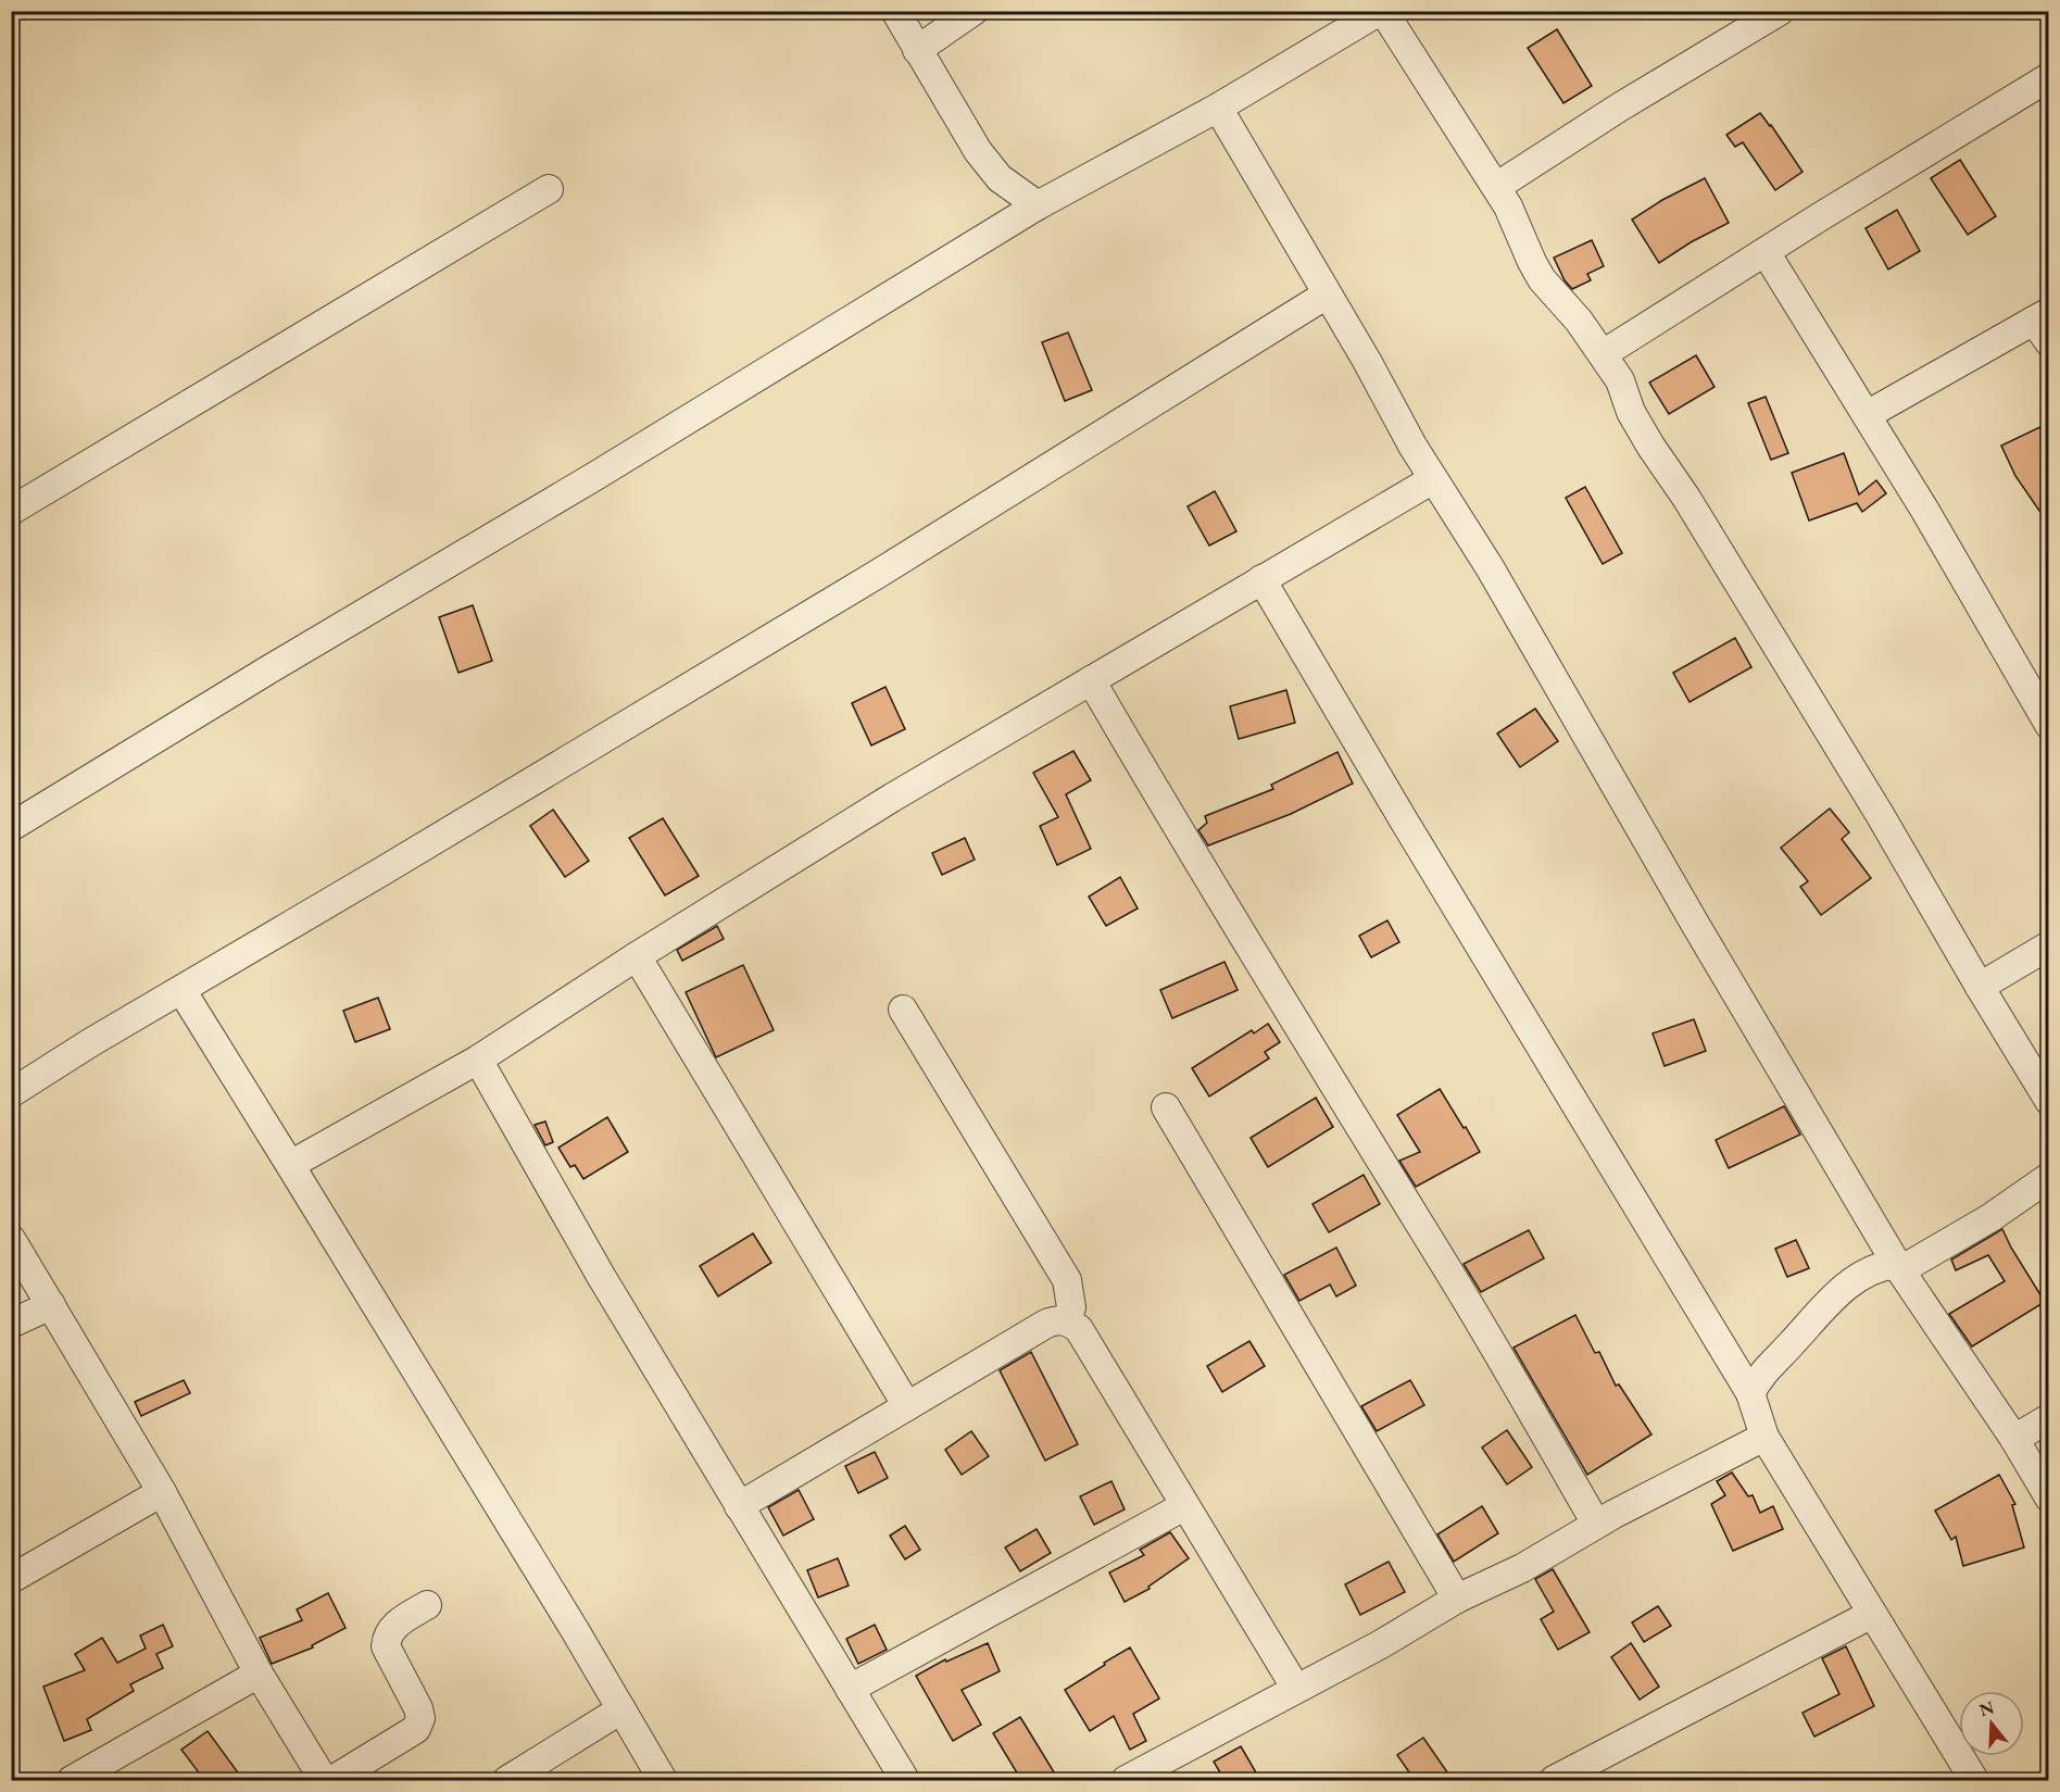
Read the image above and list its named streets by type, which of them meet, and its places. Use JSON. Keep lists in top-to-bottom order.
{
  "north": "top"
}
